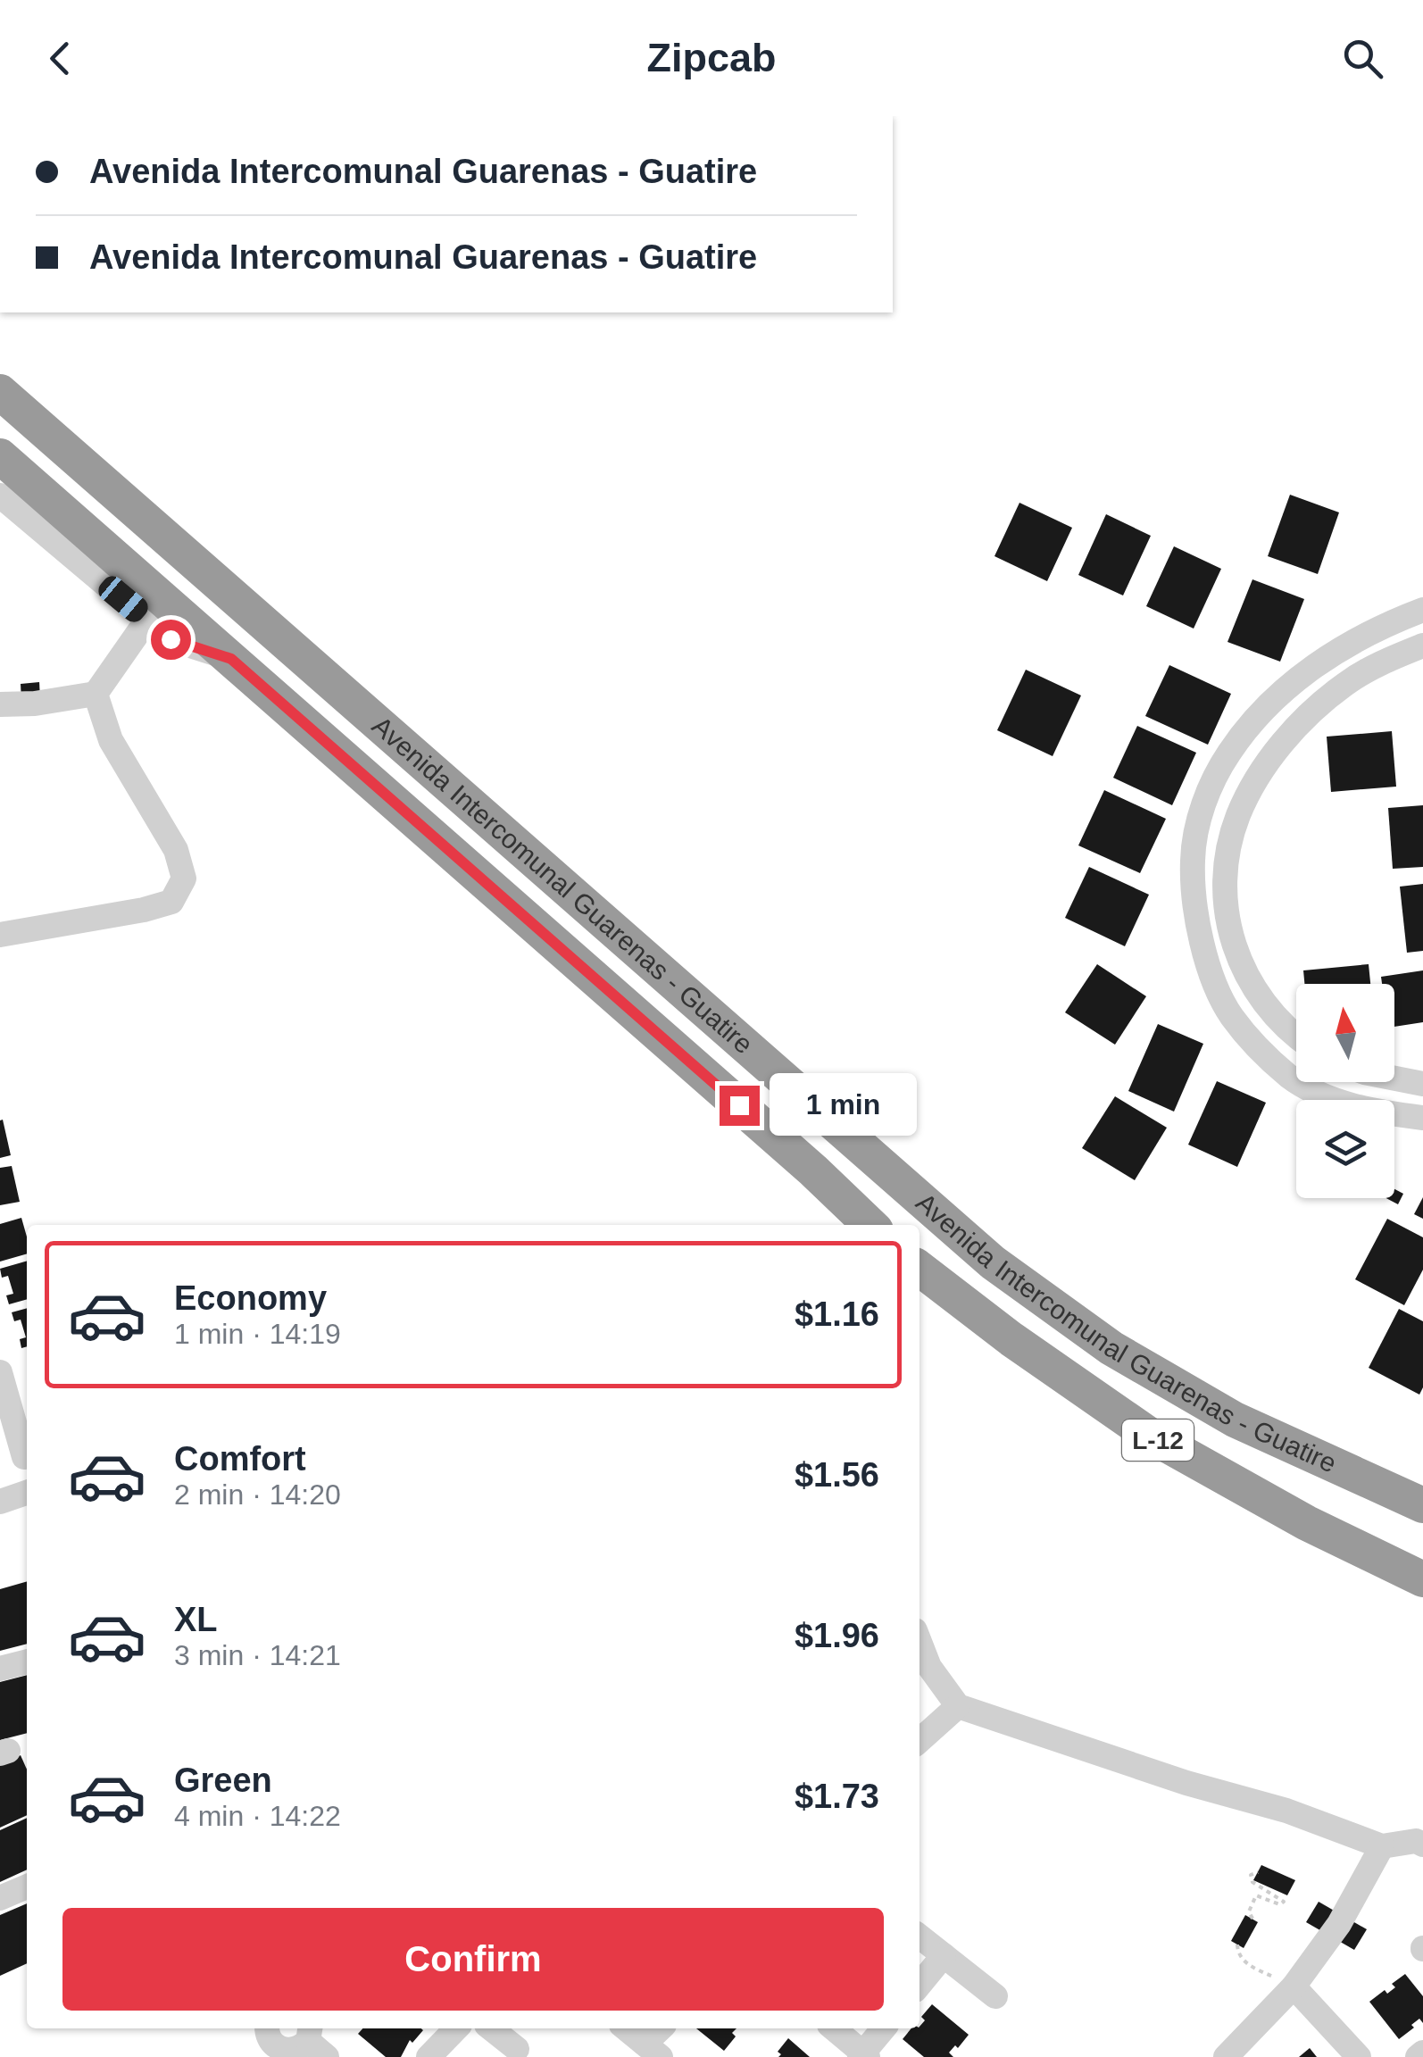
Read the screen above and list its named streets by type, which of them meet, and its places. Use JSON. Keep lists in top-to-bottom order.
{
  "streets": {
    "highway": ["Avenida Intercomunal Guarenas - Guatire", "L-12"]
  },
  "north": "top",
  "page": {
    "header": "Zipcab",
    "banner": ["Avenida Intercomunal Guarenas - Guatire", "Avenida Intercomunal Guarenas - Guatire"],
    "bubble": "1 min",
    "list": [
      {
        "name": "Economy",
        "note": "1 min · 14:19",
        "value": "$1.16"
      },
      {
        "name": "Comfort",
        "note": "2 min · 14:20",
        "value": "$1.56"
      },
      {
        "name": "XL",
        "note": "3 min · 14:21",
        "value": "$1.96"
      },
      {
        "name": "Green",
        "note": "4 min · 14:22",
        "value": "$1.73"
      }
    ],
    "buttons": "Confirm"
  }
}
